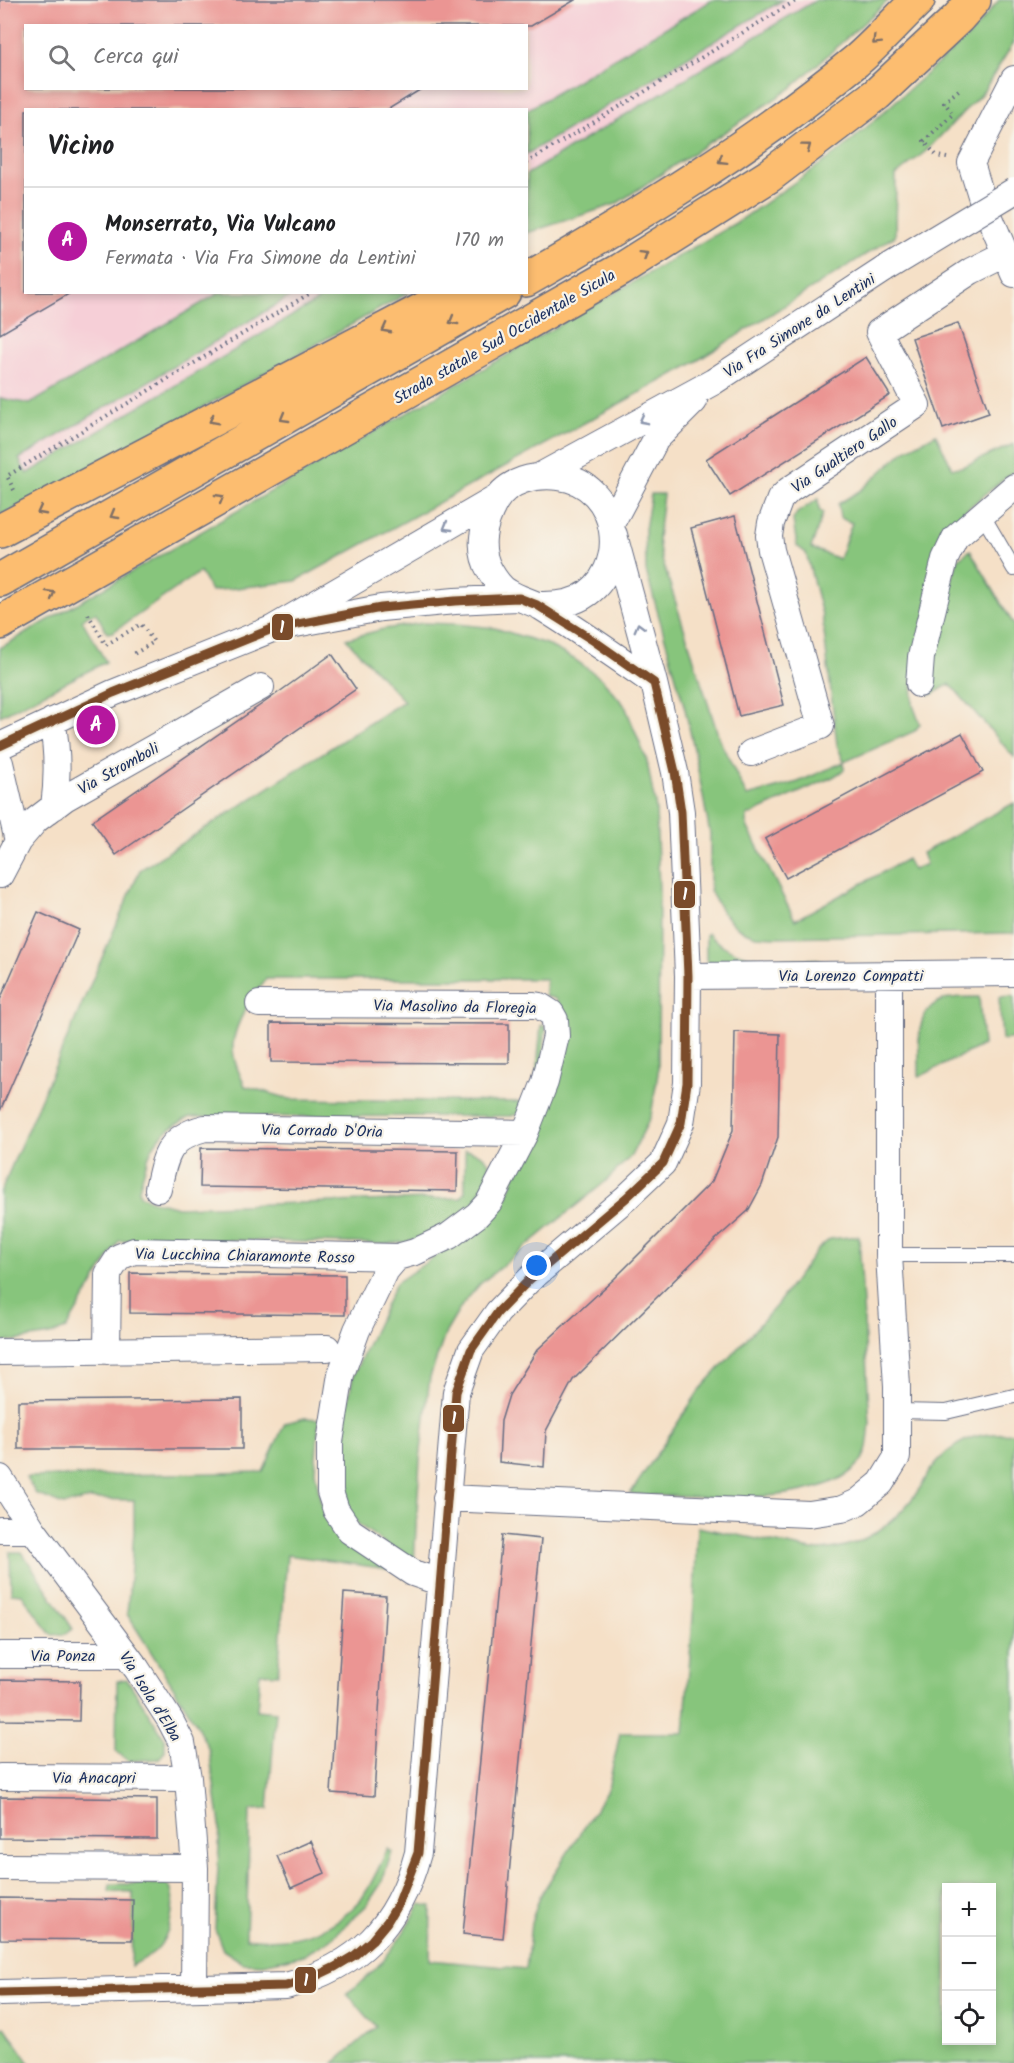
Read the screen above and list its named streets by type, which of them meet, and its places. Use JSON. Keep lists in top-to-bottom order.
{
  "streets": {
    "main road": ["Strada statale Sud Occidentale Sicula"],
    "street": [
      "Via Fra Simone da Lentini",
      "Via Gualtiero Gallo",
      "Via Stromboli",
      "Via Lorenzo Compatti",
      "Via Masolino da Floregia",
      "Via Corrado D'Oria",
      "Via Lucchina Chiaramonte Rosso",
      "Via Ponza",
      "Via Isola d'Elba",
      "Via Anacapri"
    ]
  },
  "crossings": [
    ["Via Masolino da Floregia", "Via Corrado D'Oria"],
    ["Via Masolino da Floregia", "Via Lucchina Chiaramonte Rosso"],
    ["Via Ponza", "Via Isola d'Elba"],
    ["Via Isola d'Elba", "Via Anacapri"]
  ],
  "lines": ["transit line 1"],
  "page": {
    "search": "Cerca qui",
    "heading": "Vicino",
    "list": [
      {
        "mark": "A",
        "name": "Monserrato, Via Vulcano",
        "note": "Fermata · Via Fra Simone da Lentini",
        "value": "170 m"
      }
    ],
    "pins": "A",
    "map_buttons": ["+", "−"]
  }
}
